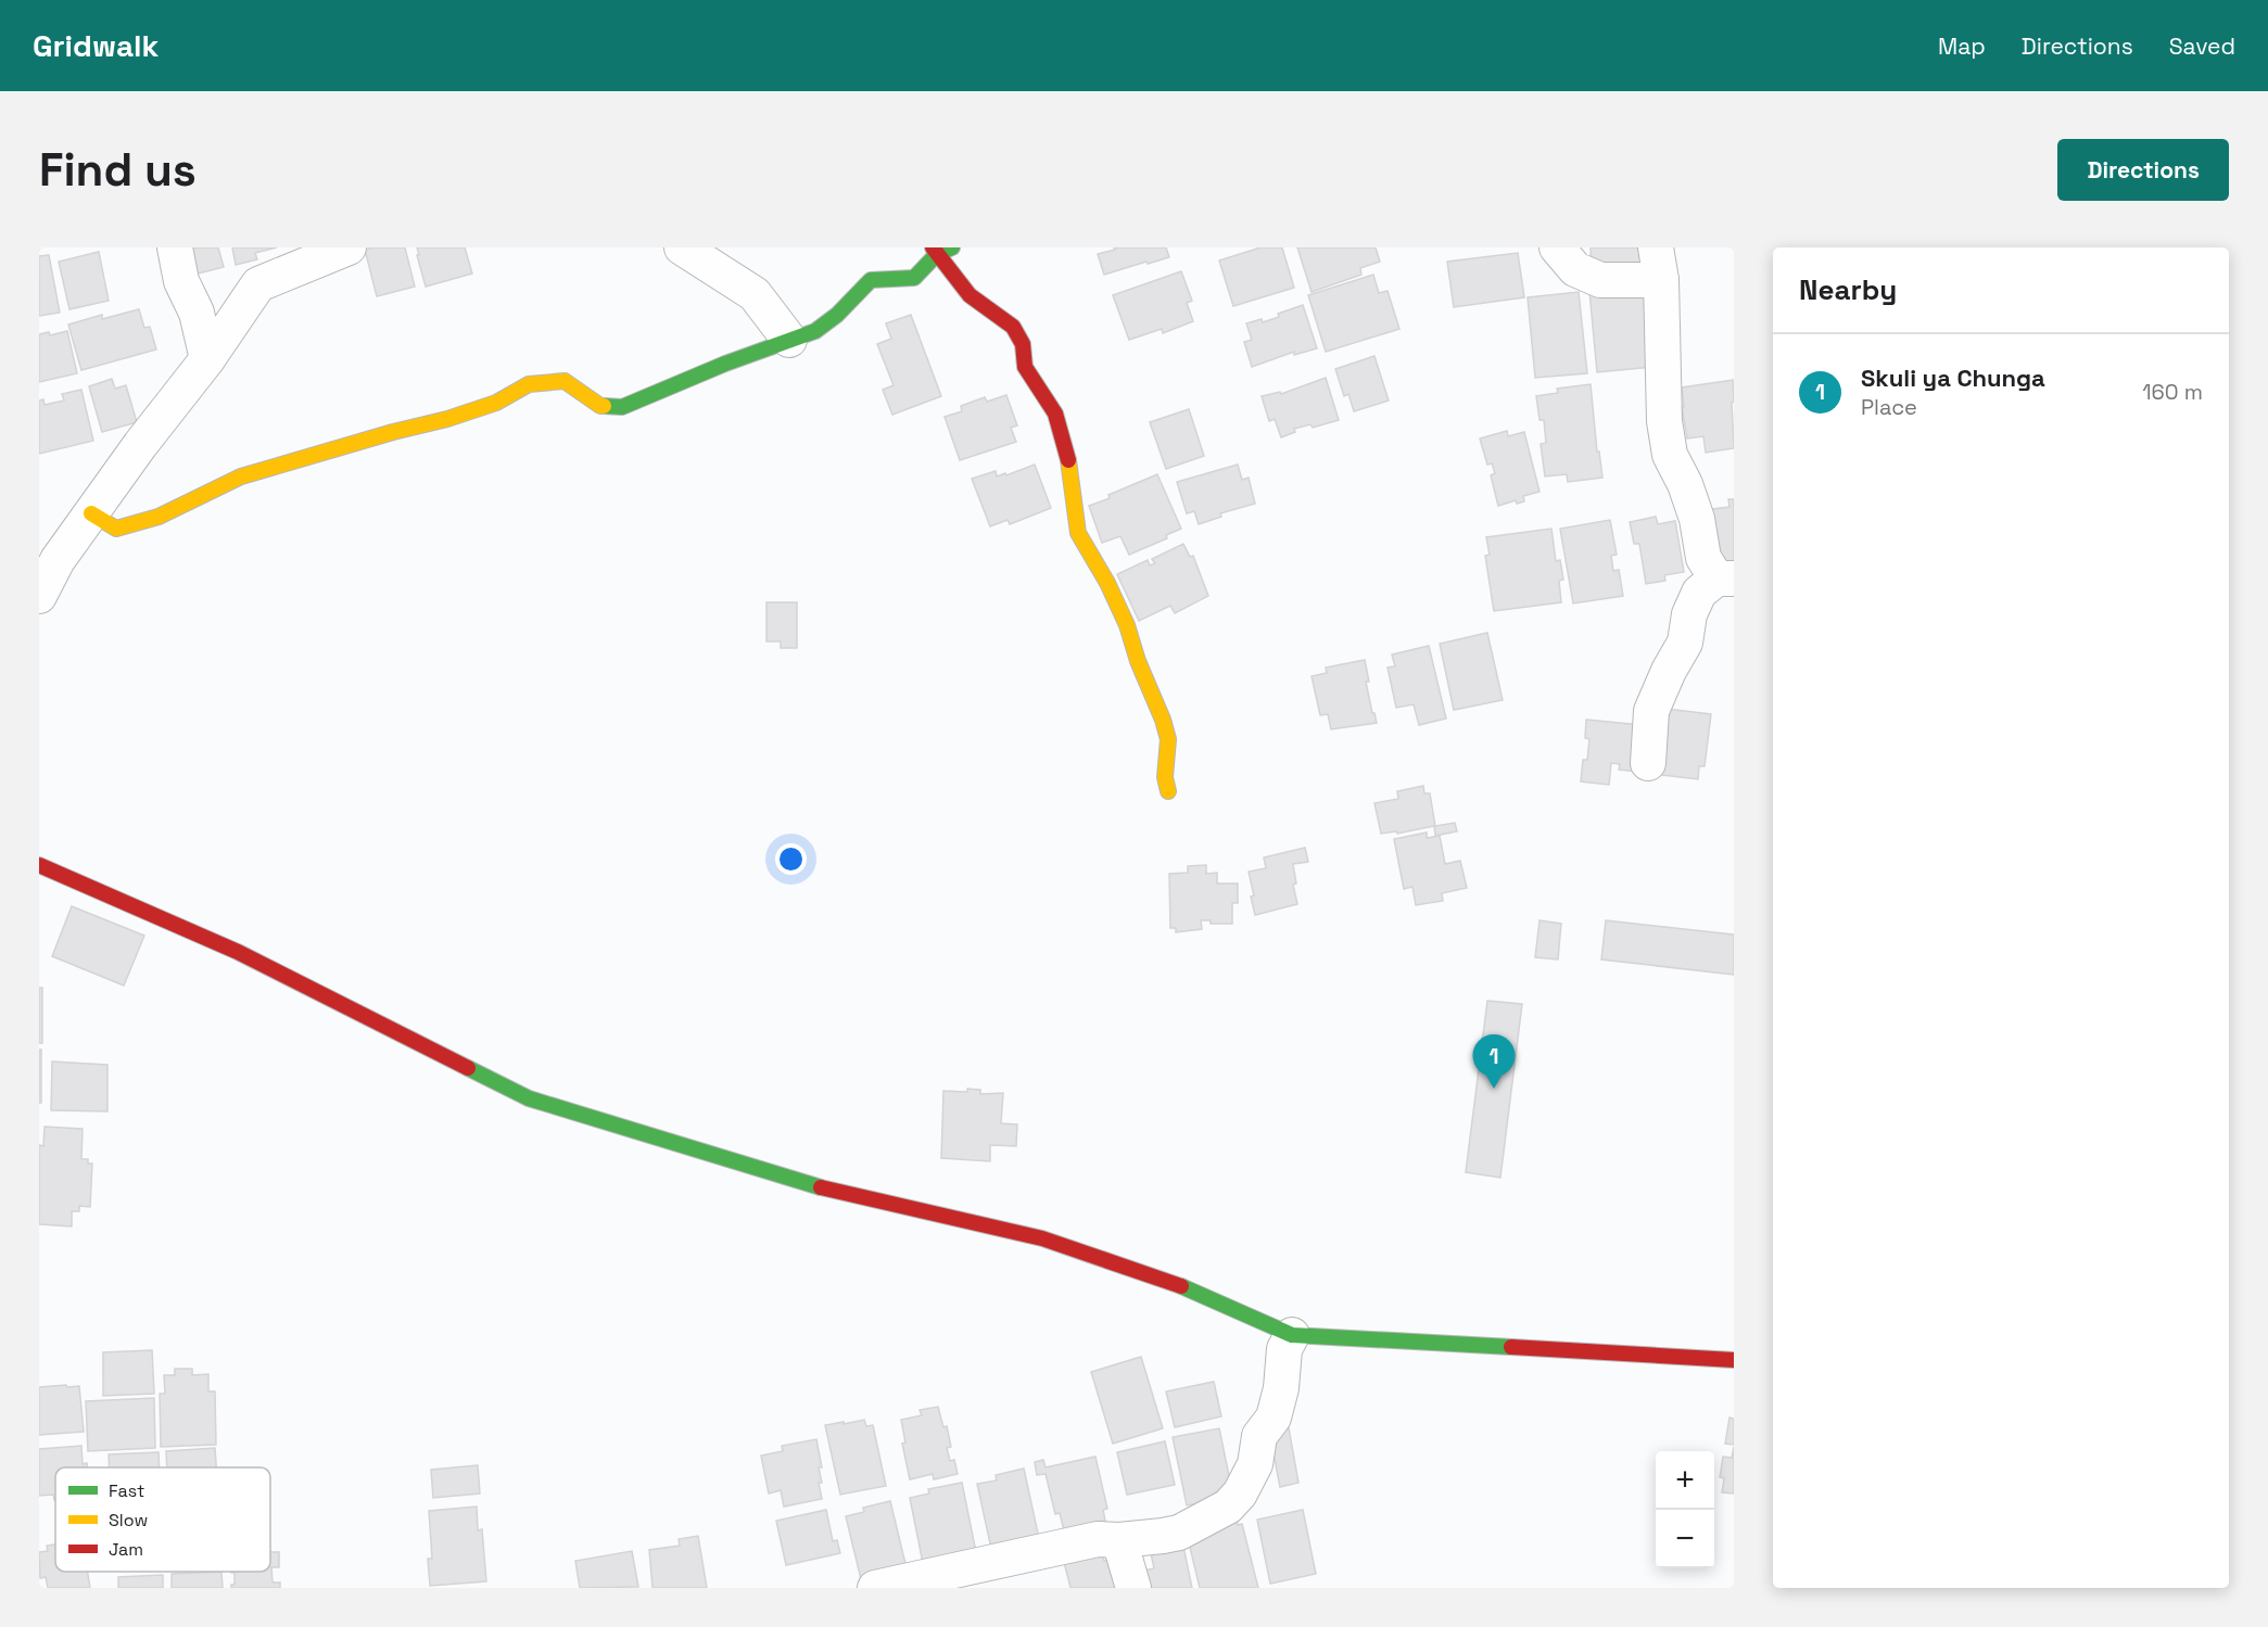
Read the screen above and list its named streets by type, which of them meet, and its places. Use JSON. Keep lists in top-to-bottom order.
{
  "legend": ["Fast", "Slow", "Jam"],
  "page": {
    "header": "Gridwalk",
    "nav": ["Map", "Directions", "Saved"],
    "buttons": "Directions",
    "title": "Find us",
    "heading": "Nearby",
    "list": [
      {
        "mark": "1",
        "name": "Skuli ya Chunga",
        "note": "Place",
        "value": "160 m"
      }
    ],
    "pins": "1",
    "map_buttons": ["+", "−"]
  }
}
